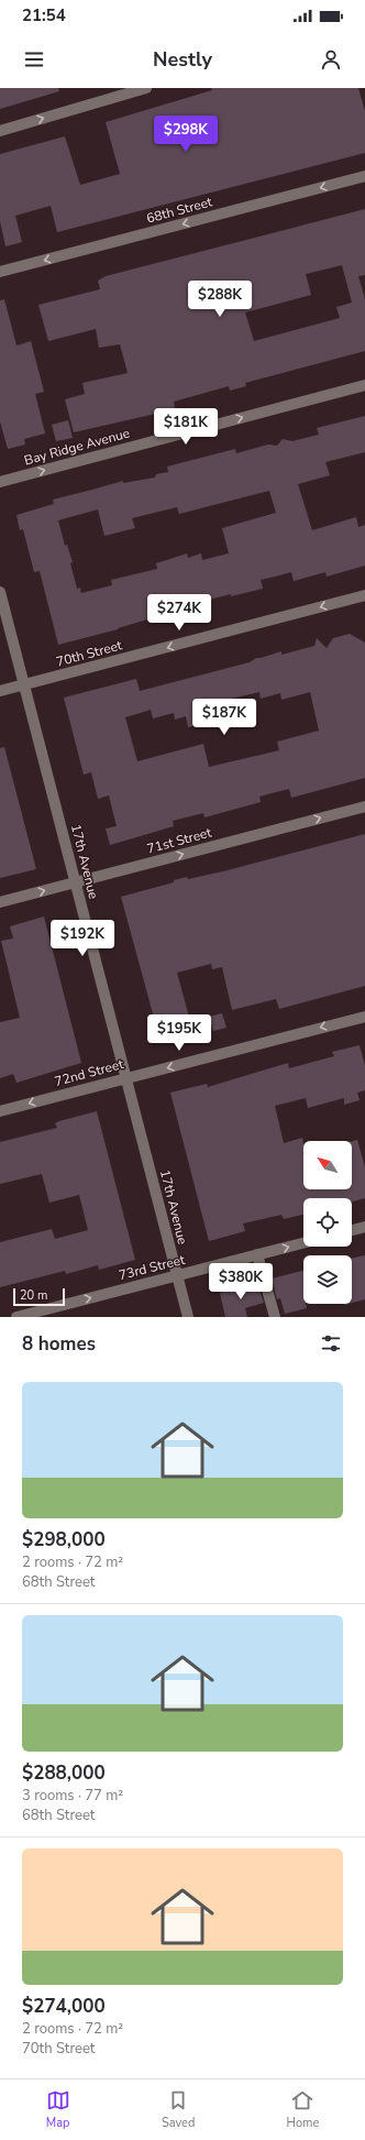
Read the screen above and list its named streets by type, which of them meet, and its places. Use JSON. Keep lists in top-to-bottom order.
{
  "streets": {
    "street": [
      "68th Street",
      "Bay Ridge Avenue",
      "70th Street",
      "71st Street",
      "17th Avenue",
      "72nd Street",
      "73rd Street"
    ]
  },
  "crossings": [
    ["70th Street", "17th Avenue"],
    ["71st Street", "17th Avenue"],
    ["17th Avenue", "72nd Street"],
    ["17th Avenue", "73rd Street"]
  ],
  "one_way": [
    "68th Street",
    "Bay Ridge Avenue",
    "70th Street",
    "71st Street",
    "72nd Street",
    "73rd Street"
  ],
  "scale_bar": "20 m",
  "north": "top left",
  "page": {
    "status": "21:54",
    "header": "Nestly",
    "price": [
      "$298K",
      "$288K",
      "$181K",
      "$274K",
      "$187K",
      "$192K",
      "$195K",
      "$380K"
    ],
    "scale": "20 m",
    "heading": "8 homes",
    "list": [
      {
        "name": "$298,000",
        "note": "2 rooms · 72 m² · 68th Street"
      },
      {
        "name": "$288,000",
        "note": "3 rooms · 77 m² · 68th Street"
      },
      {
        "name": "$274,000",
        "note": "2 rooms · 72 m² · 70th Street"
      }
    ],
    "tabs": ["Map", "Saved", "Home"]
  }
}
